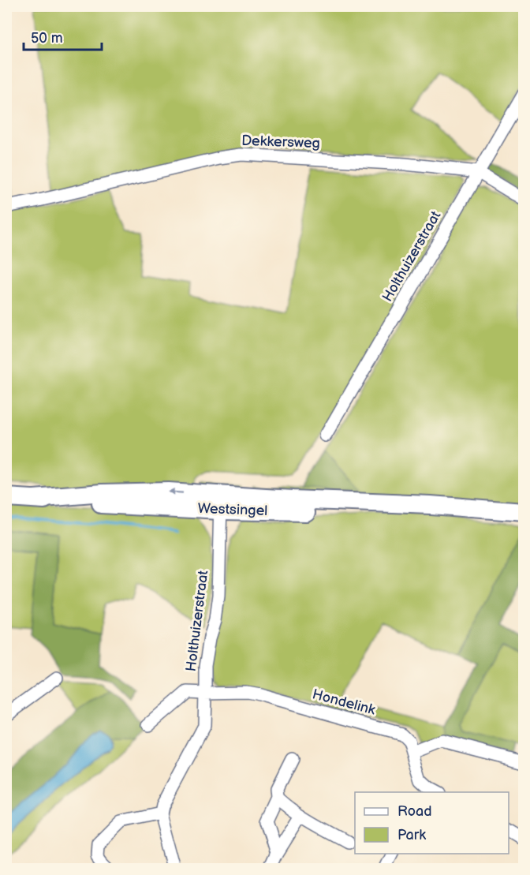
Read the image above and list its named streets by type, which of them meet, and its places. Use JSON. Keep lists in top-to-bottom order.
{
  "streets": {
    "main road": ["Westsingel"],
    "street": ["Dekkersweg", "Holthuizerstraat", "Hondelink"]
  },
  "crossings": [
    ["Dekkersweg", "Holthuizerstraat"],
    ["Holthuizerstraat", "Westsingel"],
    ["Holthuizerstraat", "Hondelink"]
  ],
  "legend": ["Road", "Park"],
  "scale_bar": "50 m"
}
